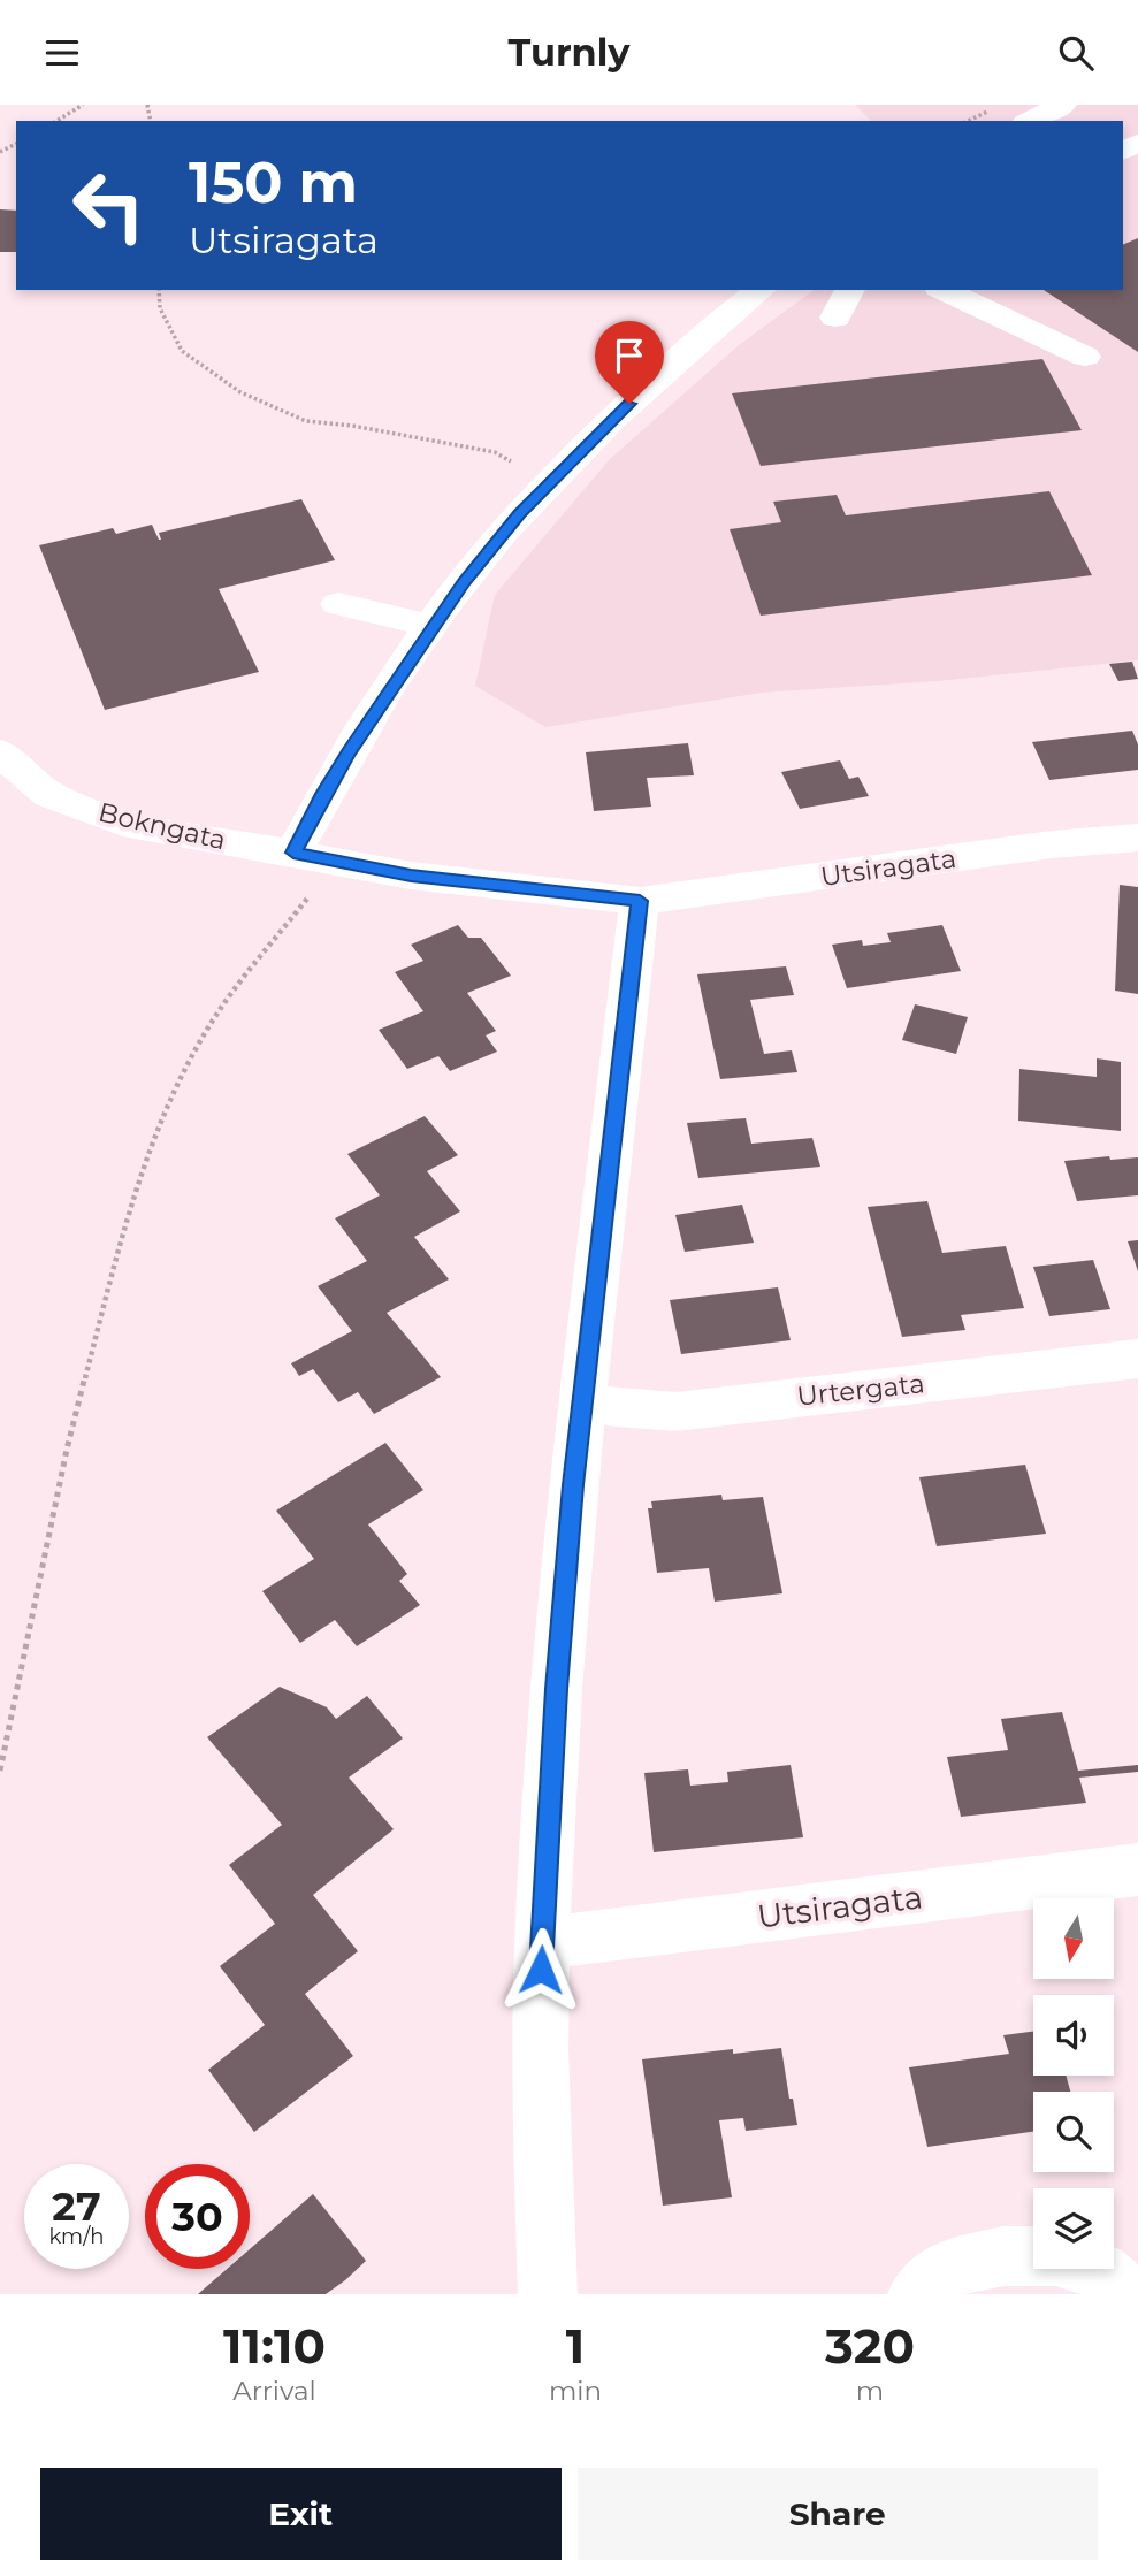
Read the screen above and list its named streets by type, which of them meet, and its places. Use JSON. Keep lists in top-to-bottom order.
{
  "streets": {
    "street": ["Bokngata", "Utsiragata", "Urtergata"]
  },
  "crossings": [
    ["Bokngata", "Utsiragata"]
  ],
  "north": "bottom",
  "page": {
    "header": "Turnly",
    "turn": ["150 m", "Utsiragata"],
    "speed": "27 km/h",
    "limit": "30",
    "eta": [
      "11:10",
      "Arrival",
      "1",
      "min",
      "320",
      "m"
    ],
    "buttons": ["Exit", "Share"]
  }
}
